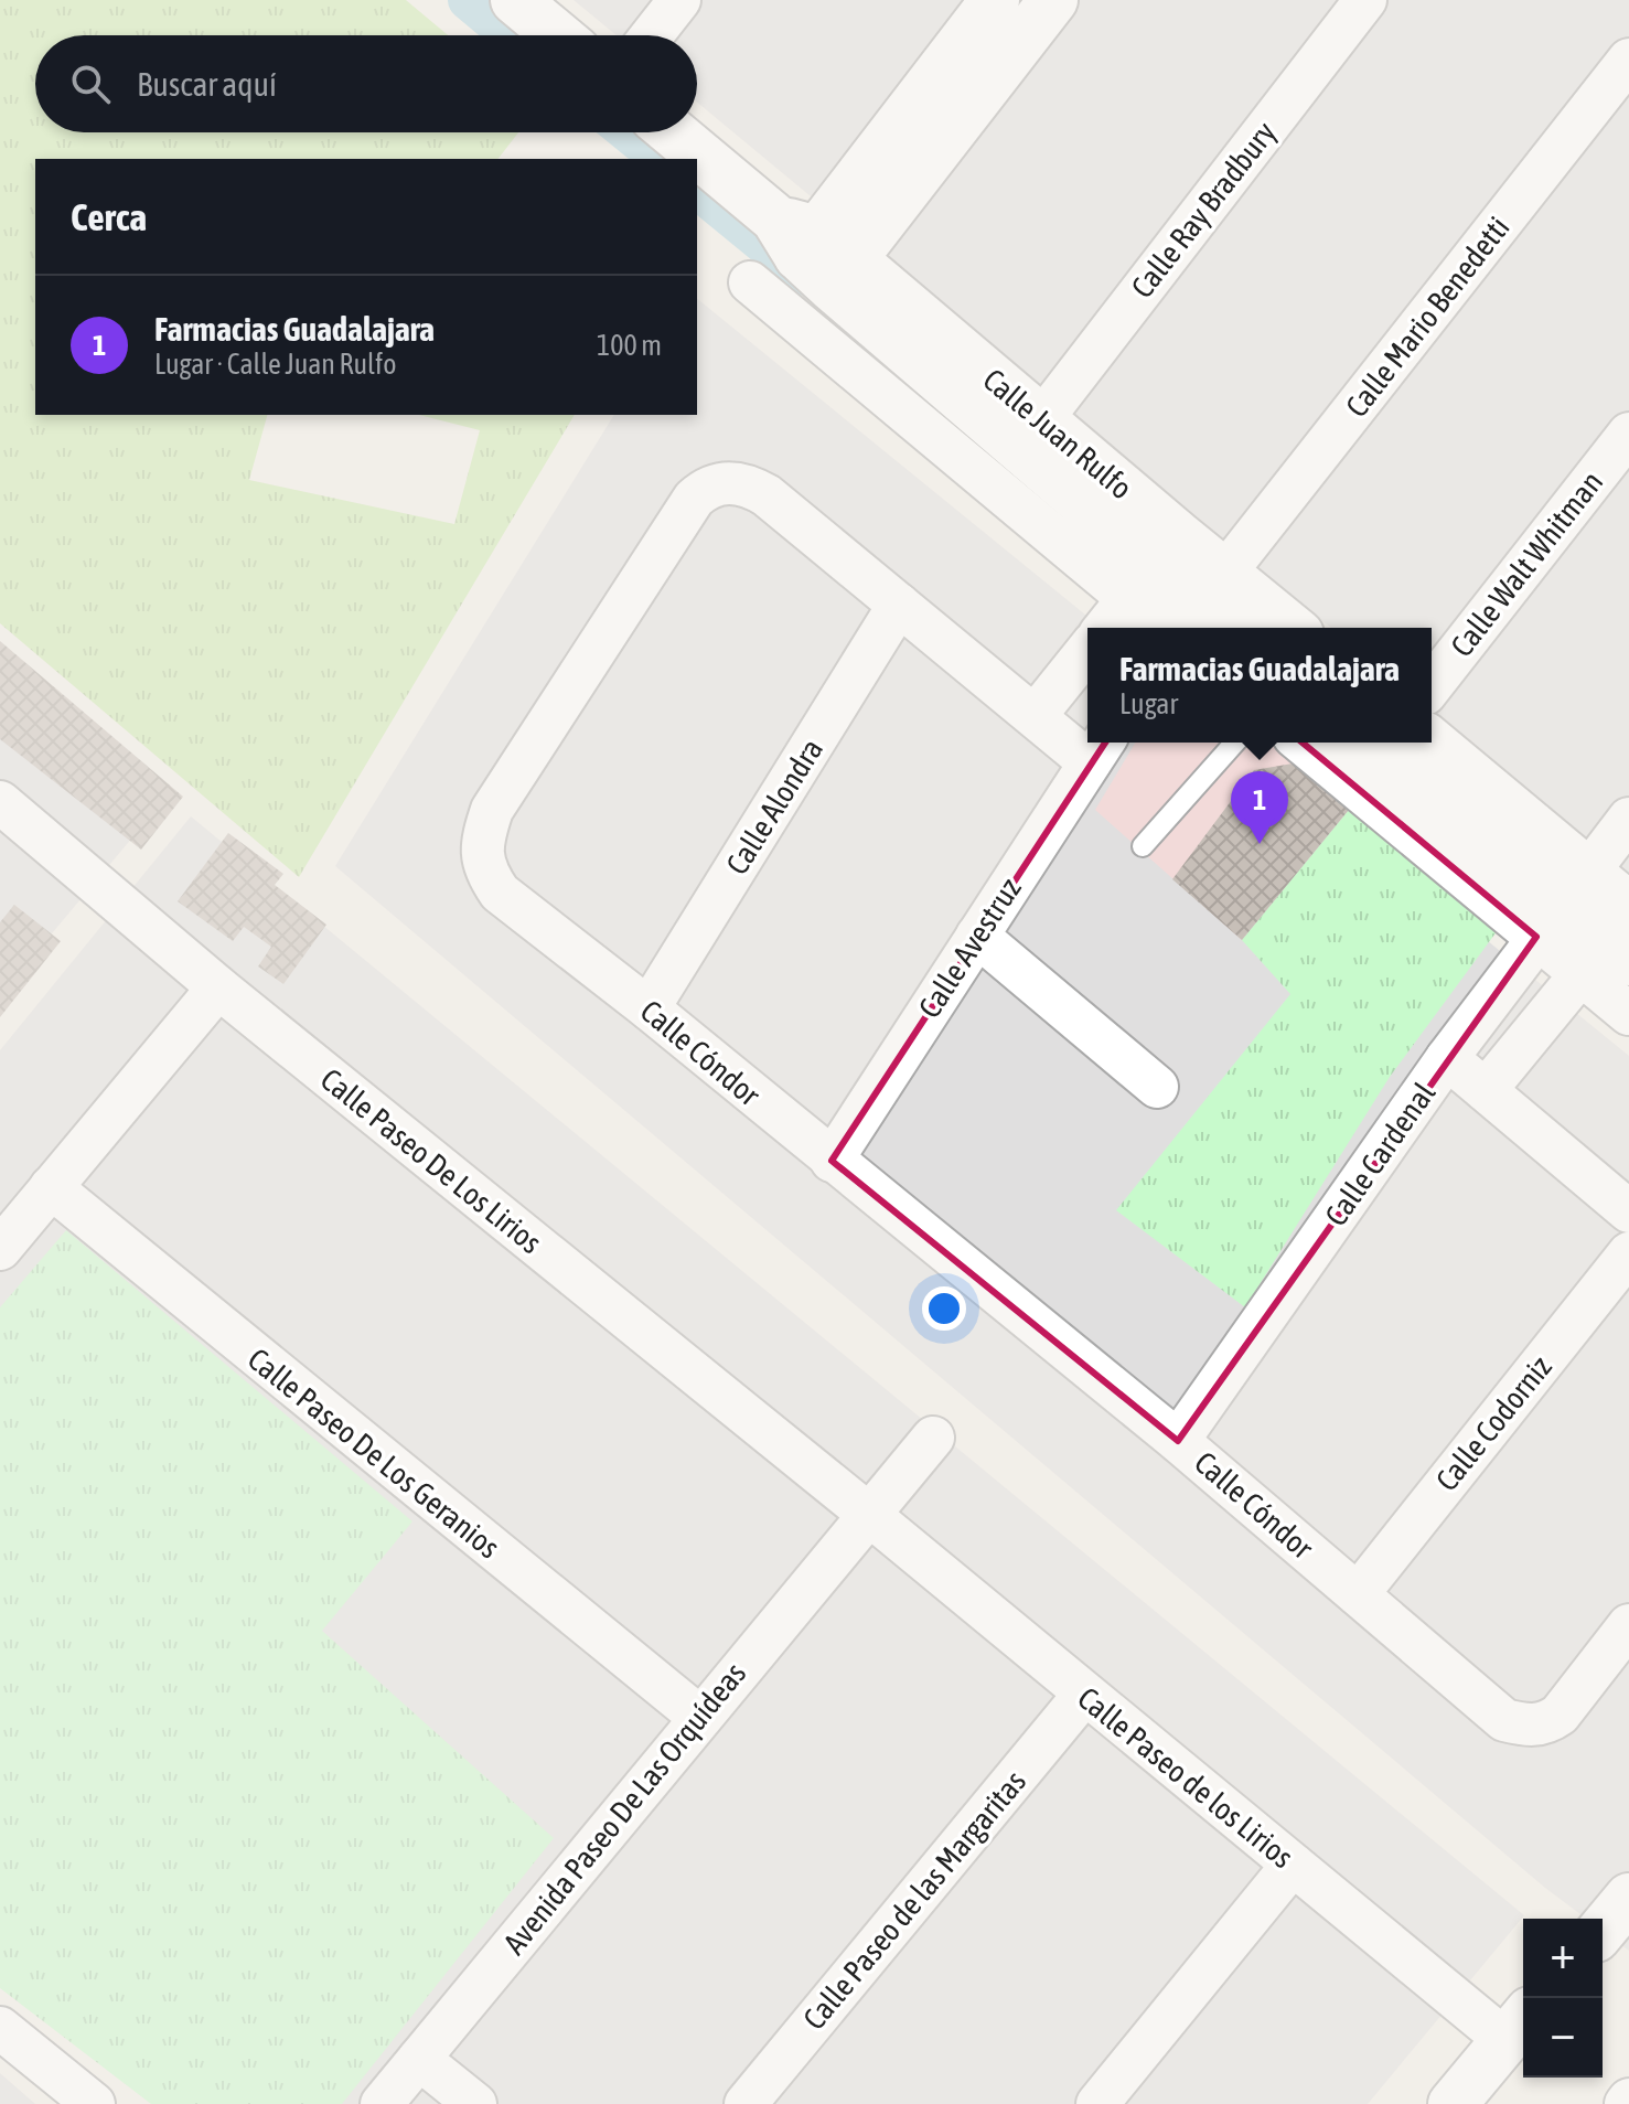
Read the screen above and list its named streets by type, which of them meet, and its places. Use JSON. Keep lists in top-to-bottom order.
{
  "streets": {
    "street": [
      "Calle Ray Bradbury",
      "Calle Mario Benedetti",
      "Calle Juan Rulfo",
      "Calle Walt Whitman",
      "Calle Alondra",
      "Calle Avestruz",
      "Calle Cóndor",
      "Calle Cardenal",
      "Calle Paseo De Los Lirios",
      "Calle Codorniz",
      "Calle Paseo De Los Geranios",
      "Calle Paseo de los Lirios",
      "Avenida Paseo De Las Orquídeas",
      "Calle Paseo de las Margaritas"
    ]
  },
  "crossings": [
    ["Calle Ray Bradbury", "Calle Juan Rulfo"],
    ["Calle Mario Benedetti", "Calle Juan Rulfo"],
    ["Calle Alondra", "Calle Cóndor"],
    ["Calle Avestruz", "Calle Cóndor"],
    ["Calle Cóndor", "Calle Cardenal"],
    ["Calle Cóndor", "Calle Codorniz"],
    ["Calle Paseo De Los Lirios", "Calle Paseo de los Lirios"],
    ["Calle Paseo De Los Lirios", "Avenida Paseo De Las Orquídeas"],
    ["Calle Paseo De Los Geranios", "Avenida Paseo De Las Orquídeas"],
    ["Calle Paseo de los Lirios", "Avenida Paseo De Las Orquídeas"],
    ["Calle Paseo de los Lirios", "Calle Paseo de las Margaritas"]
  ],
  "page": {
    "search": "Buscar aquí",
    "heading": "Cerca",
    "list": [
      {
        "mark": "1",
        "name": "Farmacias Guadalajara",
        "note": "Lugar · Calle Juan Rulfo",
        "value": "100 m"
      }
    ],
    "popup": ["Farmacias Guadalajara", "Lugar"],
    "pins": "1",
    "map_buttons": ["+", "−"]
  }
}
